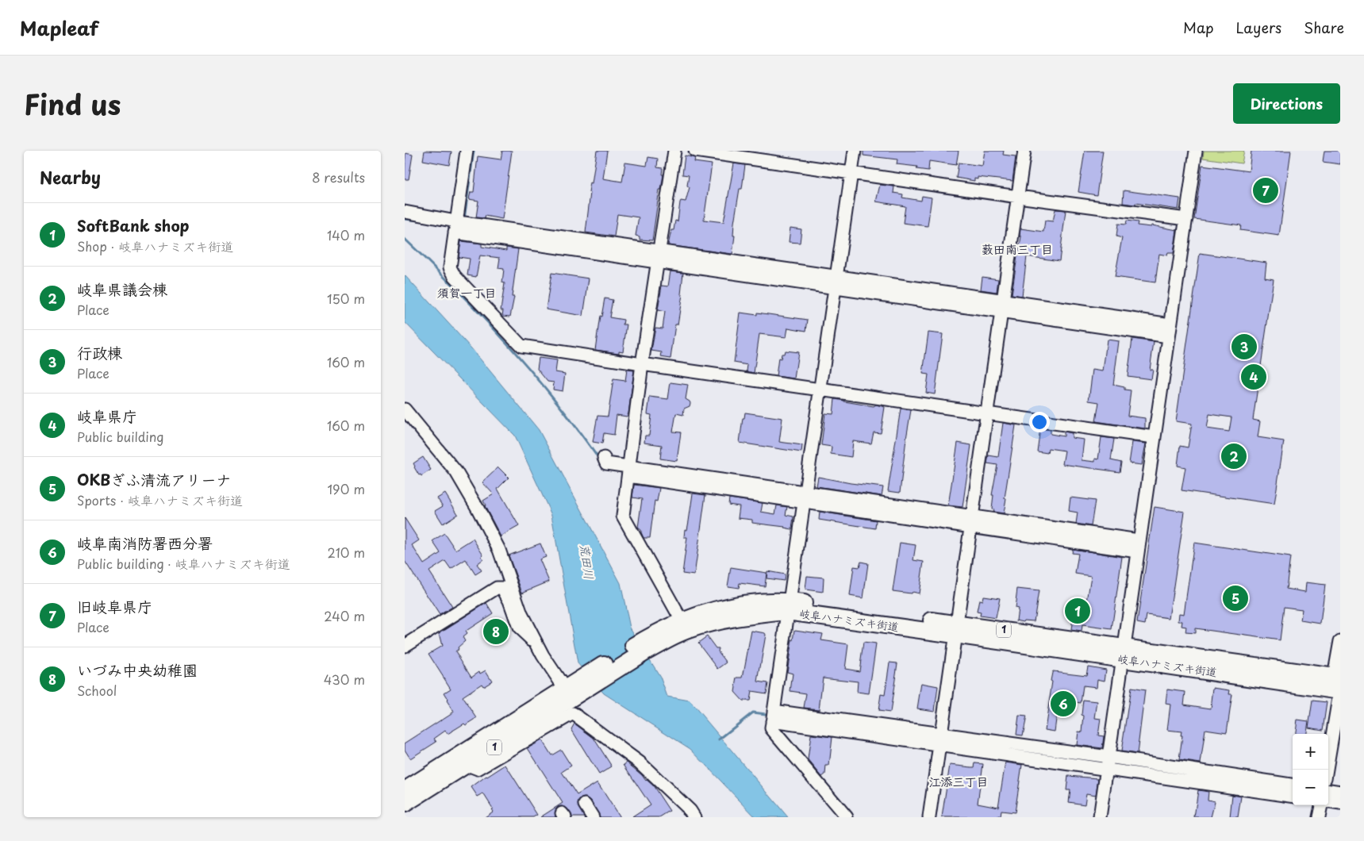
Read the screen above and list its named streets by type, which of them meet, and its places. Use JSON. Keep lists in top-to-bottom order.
{
  "streets": {
    "main road": ["岐阜ハナミズキ街道", "1"]
  },
  "districts": ["薮田南三丁目", "須賀一丁目", "江添三丁目"],
  "water": ["荒田川"],
  "page": {
    "header": "Mapleaf",
    "nav": ["Map", "Layers", "Share"],
    "title": "Find us",
    "buttons": "Directions",
    "heading": ["Nearby", "8 results"],
    "pins": [
      "7",
      "3",
      "4",
      "2",
      "5",
      "1",
      "8",
      "6"
    ],
    "list": [
      {
        "mark": "1",
        "name": "SoftBank shop",
        "note": "Shop · 岐阜ハナミズキ街道",
        "value": "140 m"
      },
      {
        "mark": "2",
        "name": "岐阜県議会棟",
        "note": "Place",
        "value": "150 m"
      },
      {
        "mark": "3",
        "name": "行政棟",
        "note": "Place",
        "value": "160 m"
      },
      {
        "mark": "4",
        "name": "岐阜県庁",
        "note": "Public building",
        "value": "160 m"
      },
      {
        "mark": "5",
        "name": "OKBぎふ清流アリーナ",
        "note": "Sports · 岐阜ハナミズキ街道",
        "value": "190 m"
      },
      {
        "mark": "6",
        "name": "岐阜南消防署西分署",
        "note": "Public building · 岐阜ハナミズキ街道",
        "value": "210 m"
      },
      {
        "mark": "7",
        "name": "旧岐阜県庁",
        "note": "Place",
        "value": "240 m"
      },
      {
        "mark": "8",
        "name": "いづみ中央幼稚園",
        "note": "School",
        "value": "430 m"
      }
    ],
    "map_buttons": ["+", "−"]
  }
}
